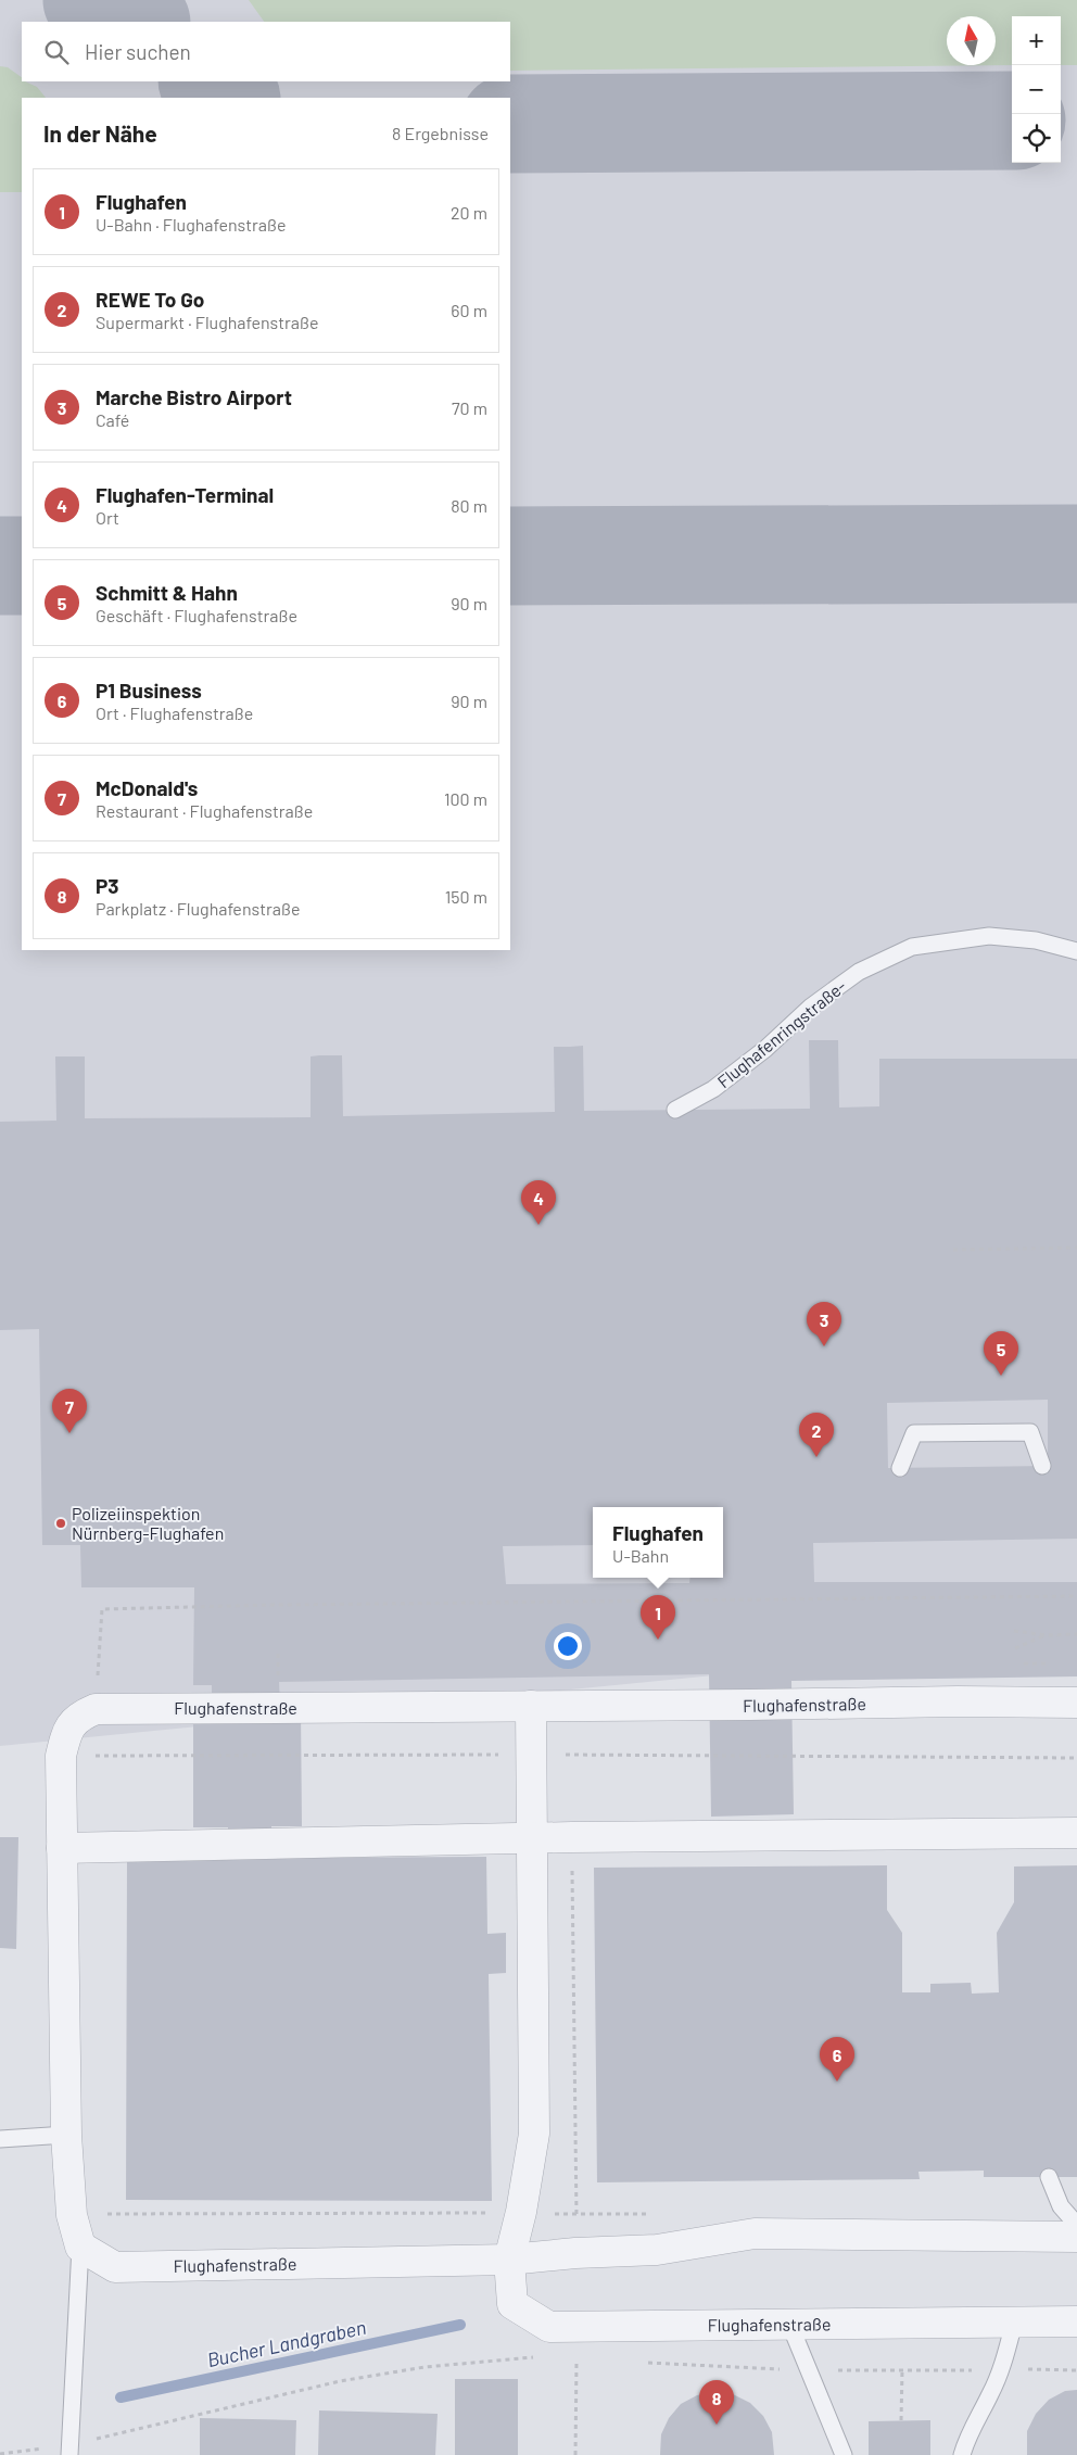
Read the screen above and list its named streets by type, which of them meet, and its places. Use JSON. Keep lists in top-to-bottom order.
{
  "streets": {
    "street": ["Flughafenstraße"],
    "lane": ["Flughafenringstraße-"]
  },
  "water": ["Bucher Landgraben"],
  "places": ["Polizeiinspektion Nürnberg-Flughafen"],
  "north": "top",
  "page": {
    "map_buttons": ["+", "−"],
    "search": "Hier suchen",
    "heading": ["In der Nähe", "8 Ergebnisse"],
    "list": [
      {
        "mark": "1",
        "name": "Flughafen",
        "note": "U-Bahn · Flughafenstraße",
        "value": "20 m"
      },
      {
        "mark": "2",
        "name": "REWE To Go",
        "note": "Supermarkt · Flughafenstraße",
        "value": "60 m"
      },
      {
        "mark": "3",
        "name": "Marche Bistro Airport",
        "note": "Café",
        "value": "70 m"
      },
      {
        "mark": "4",
        "name": "Flughafen-Terminal",
        "note": "Ort",
        "value": "80 m"
      },
      {
        "mark": "5",
        "name": "Schmitt & Hahn",
        "note": "Geschäft · Flughafenstraße",
        "value": "90 m"
      },
      {
        "mark": "6",
        "name": "P1 Business",
        "note": "Ort · Flughafenstraße",
        "value": "90 m"
      },
      {
        "mark": "7",
        "name": "McDonald's",
        "note": "Restaurant · Flughafenstraße",
        "value": "100 m"
      },
      {
        "mark": "8",
        "name": "P3",
        "note": "Parkplatz · Flughafenstraße",
        "value": "150 m"
      }
    ],
    "pins": [
      "4",
      "3",
      "5",
      "7",
      "2",
      "1",
      "6",
      "8"
    ],
    "popup": ["Flughafen", "U-Bahn"]
  }
}
